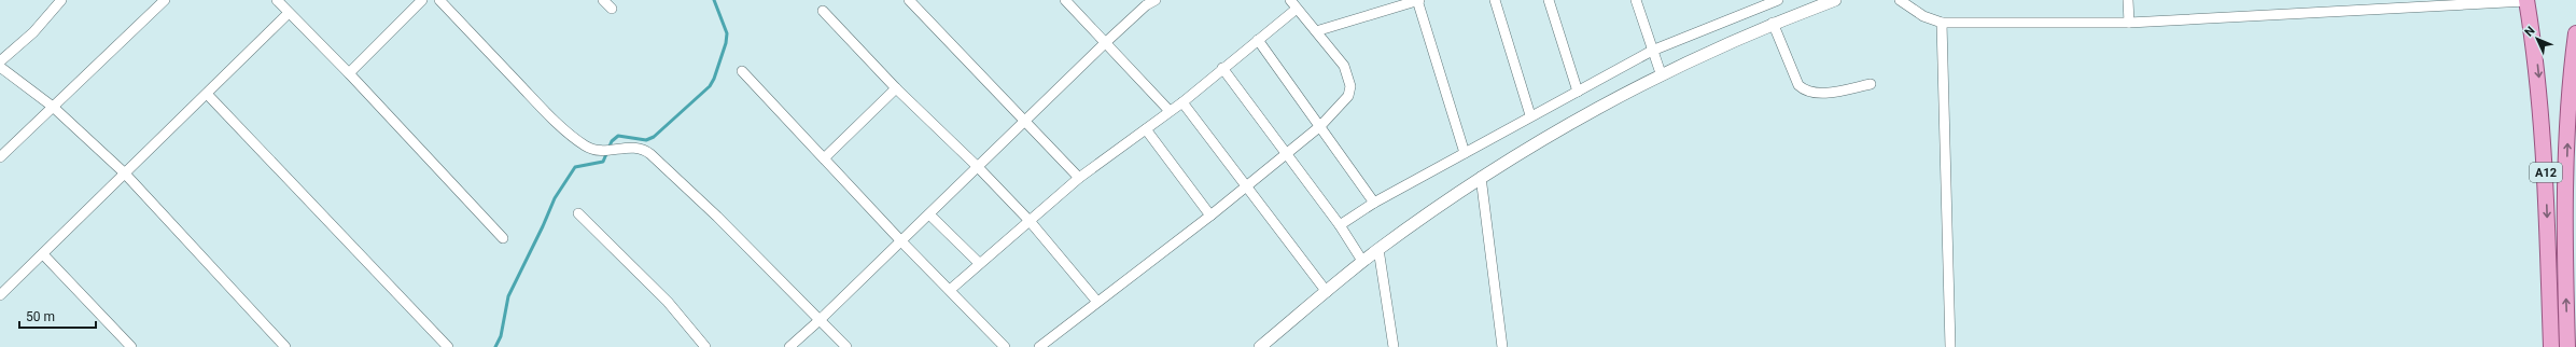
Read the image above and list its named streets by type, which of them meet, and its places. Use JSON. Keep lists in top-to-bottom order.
{
  "streets": {
    "main road": ["A12"]
  },
  "scale_bar": "50 m",
  "north": "top left"
}
